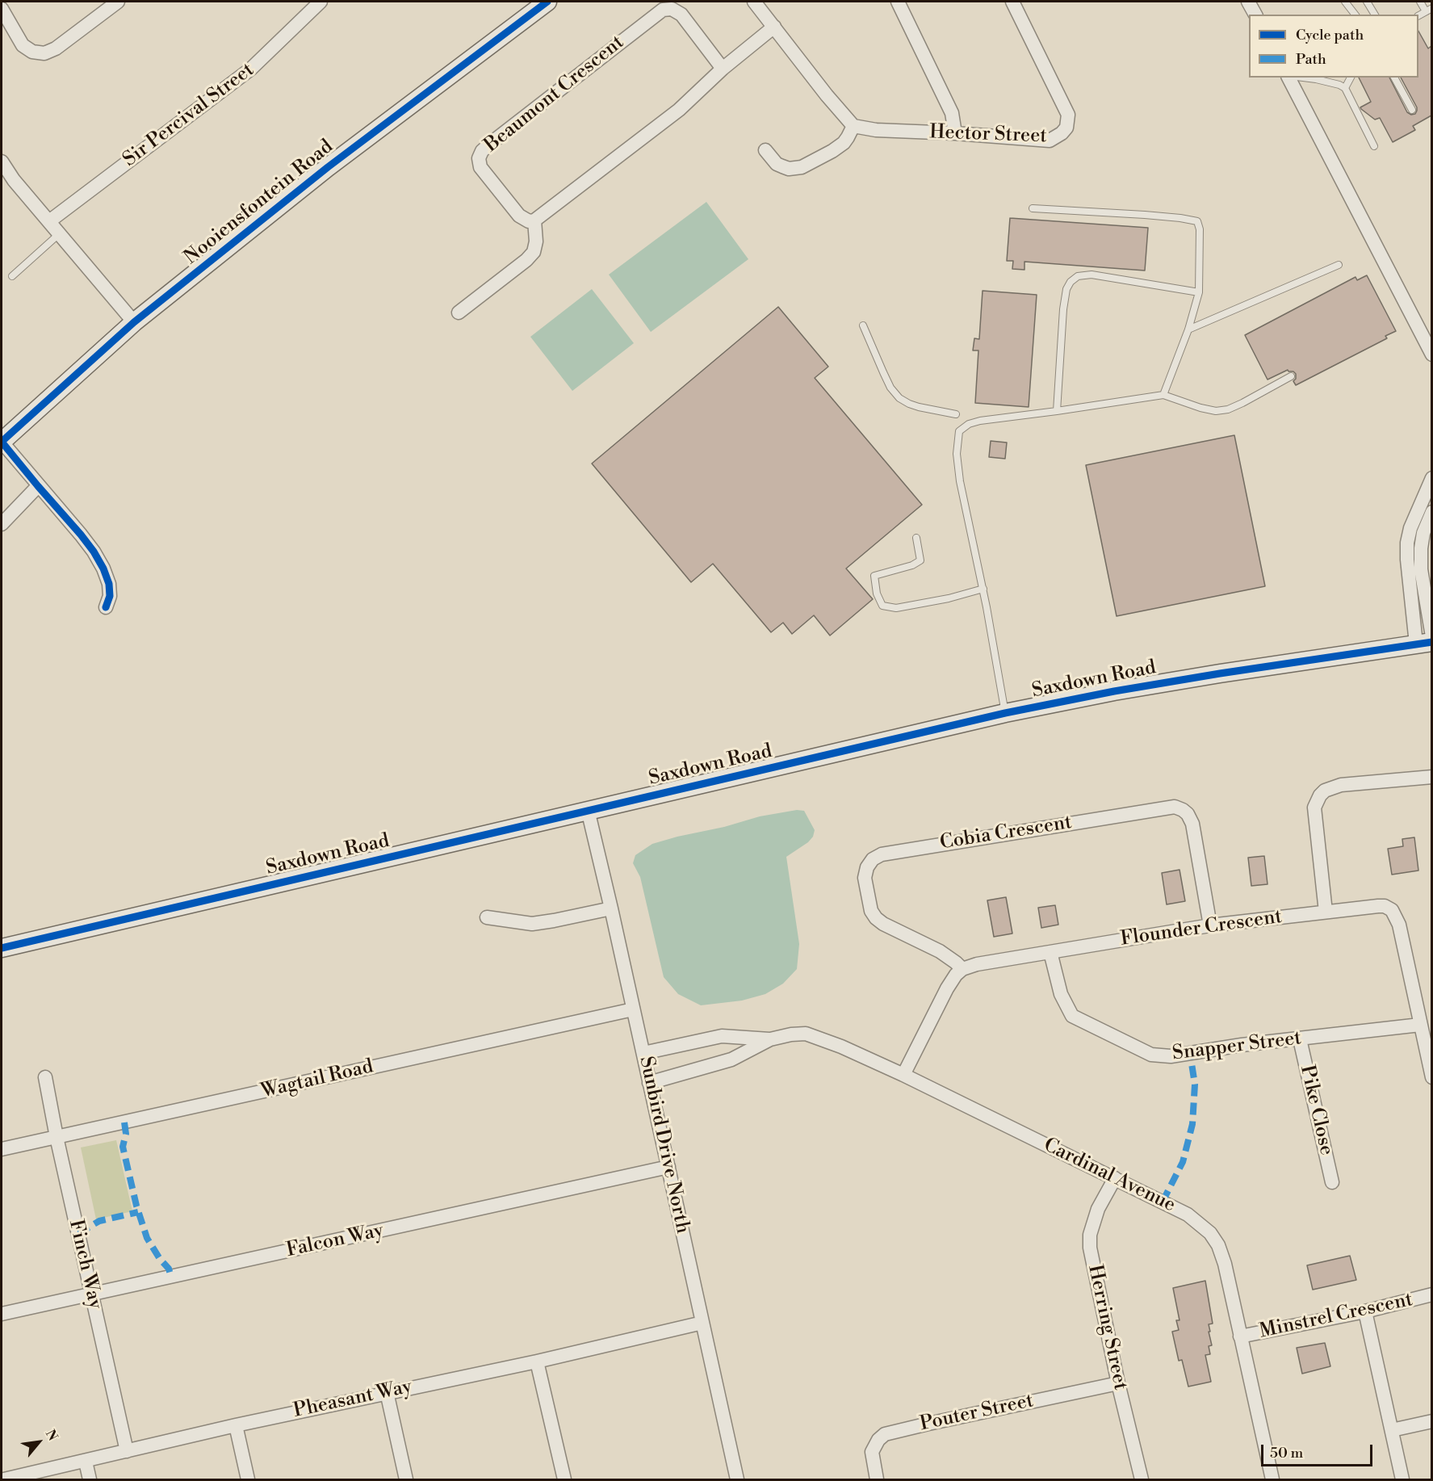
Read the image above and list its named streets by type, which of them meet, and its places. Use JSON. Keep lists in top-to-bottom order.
{
  "streets": {
    "street": [
      "Beaumont Crescent",
      "Sir Percival Street",
      "Hector Street",
      "Nooiensfontein Road",
      "Saxdown Road",
      "Cobia Crescent",
      "Flounder Crescent",
      "Snapper Street",
      "Wagtail Road",
      "Pike Close",
      "Sunbird Drive North",
      "Cardinal Avenue",
      "Falcon Way",
      "Finch Way",
      "Minstrel Crescent",
      "Herring Street",
      "Pheasant Way",
      "Pouter Street"
    ]
  },
  "crossings": [
    ["Saxdown Road", "Sunbird Drive North"],
    ["Cobia Crescent", "Flounder Crescent"],
    ["Flounder Crescent", "Snapper Street"],
    ["Snapper Street", "Pike Close"],
    ["Wagtail Road", "Sunbird Drive North"],
    ["Wagtail Road", "Finch Way"],
    ["Sunbird Drive North", "Cardinal Avenue"],
    ["Sunbird Drive North", "Falcon Way"],
    ["Sunbird Drive North", "Pheasant Way"],
    ["Cardinal Avenue", "Minstrel Crescent"],
    ["Cardinal Avenue", "Herring Street"],
    ["Falcon Way", "Finch Way"],
    ["Finch Way", "Pheasant Way"],
    ["Herring Street", "Pouter Street"]
  ],
  "legend": ["Cycle path", "Path"],
  "scale_bar": "50 m",
  "north": "top right"
}
